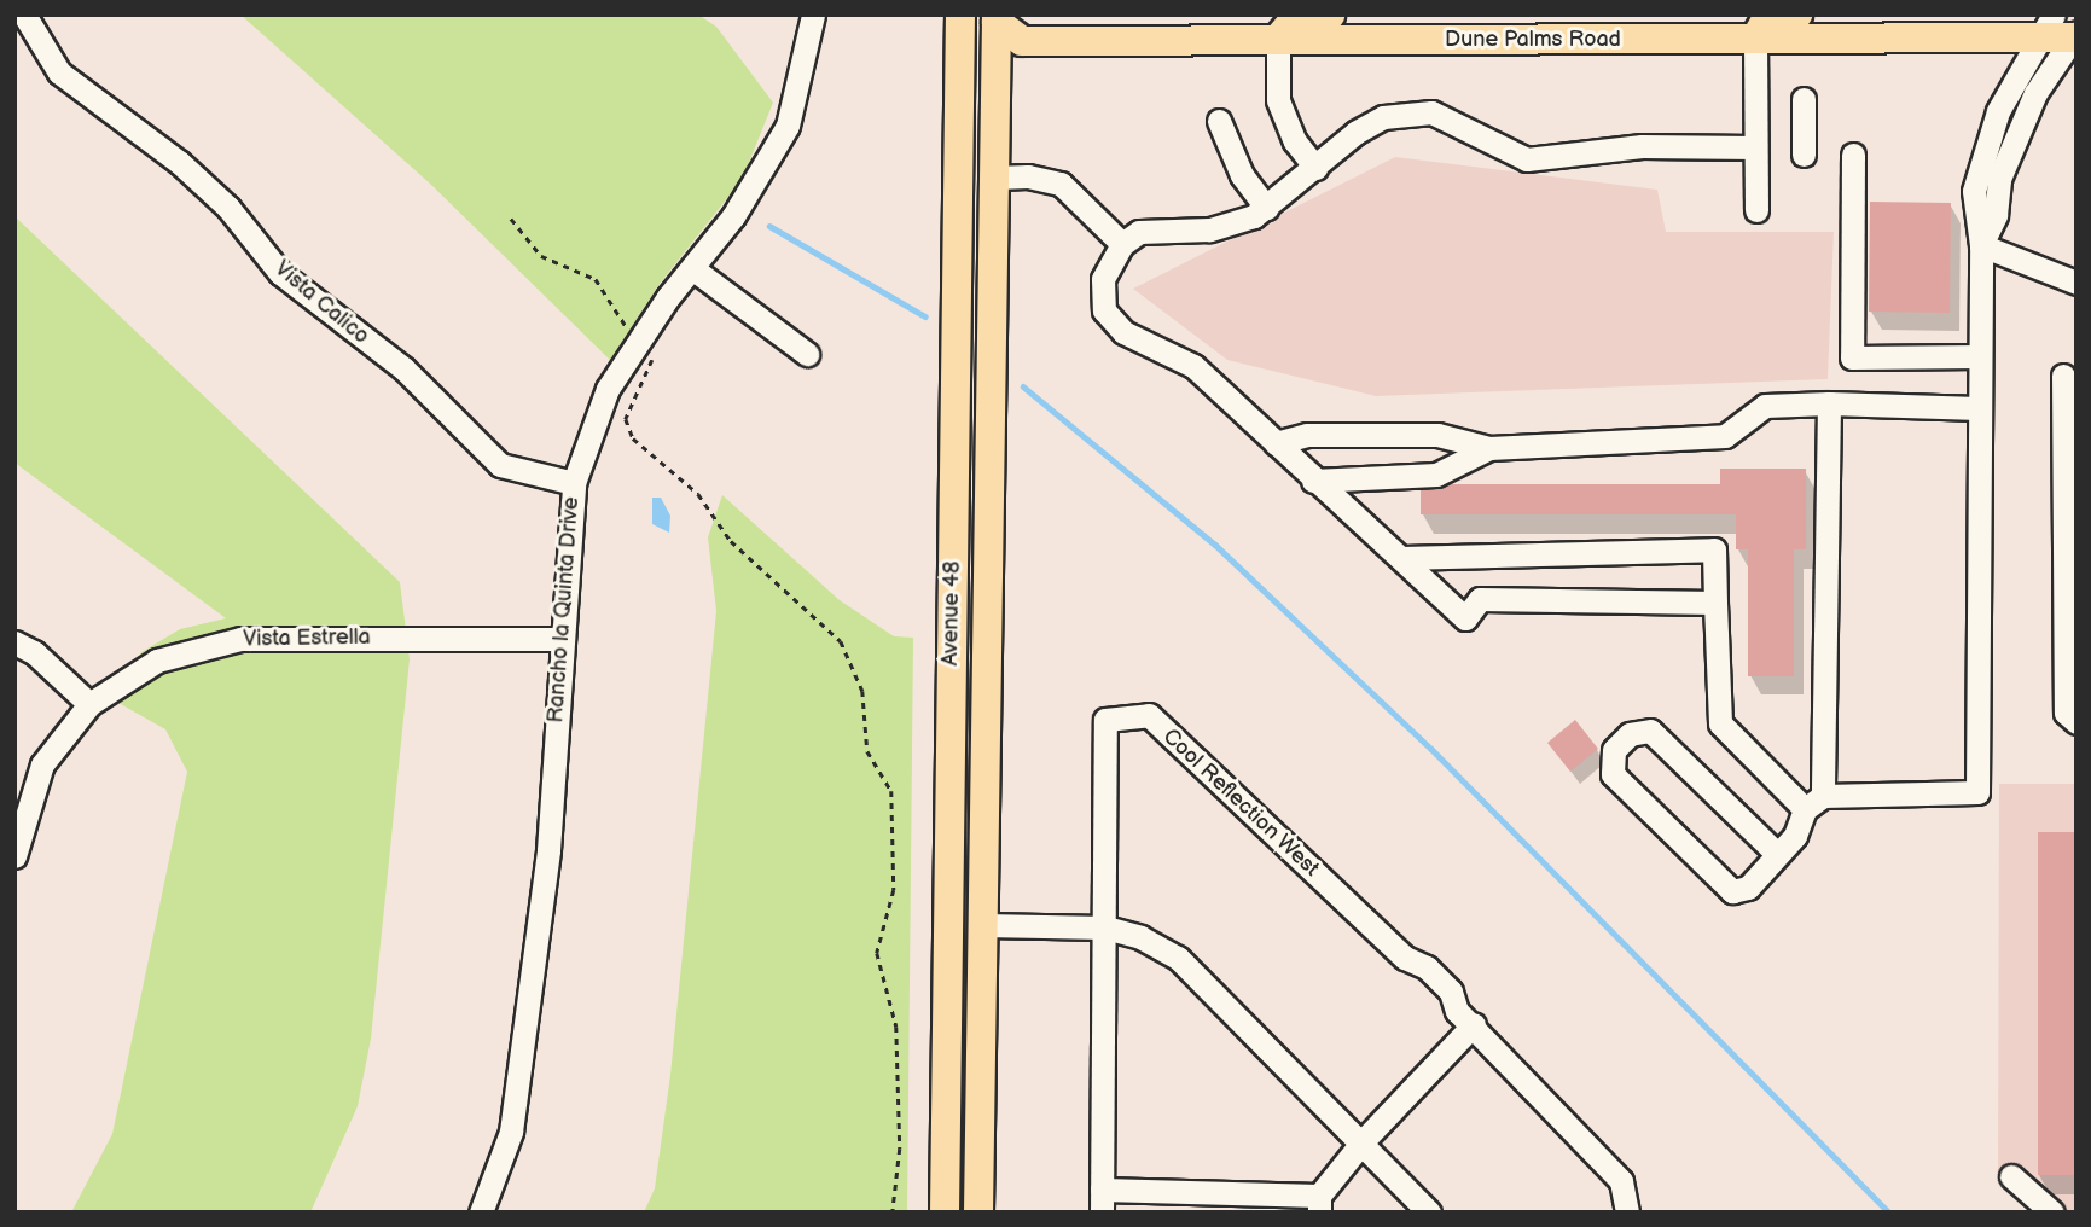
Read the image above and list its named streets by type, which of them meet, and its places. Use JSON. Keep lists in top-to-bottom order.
{
  "streets": {
    "main road": ["Dune Palms Road", "Avenue 48"],
    "street": [
      "Vista Calico",
      "Rancho la Quinta Drive",
      "Vista Estrella",
      "Cool Reflection West"
    ]
  },
  "crossings": [
    ["Dune Palms Road", "Avenue 48"],
    ["Vista Calico", "Rancho la Quinta Drive"],
    ["Rancho la Quinta Drive", "Vista Estrella"]
  ]
}
